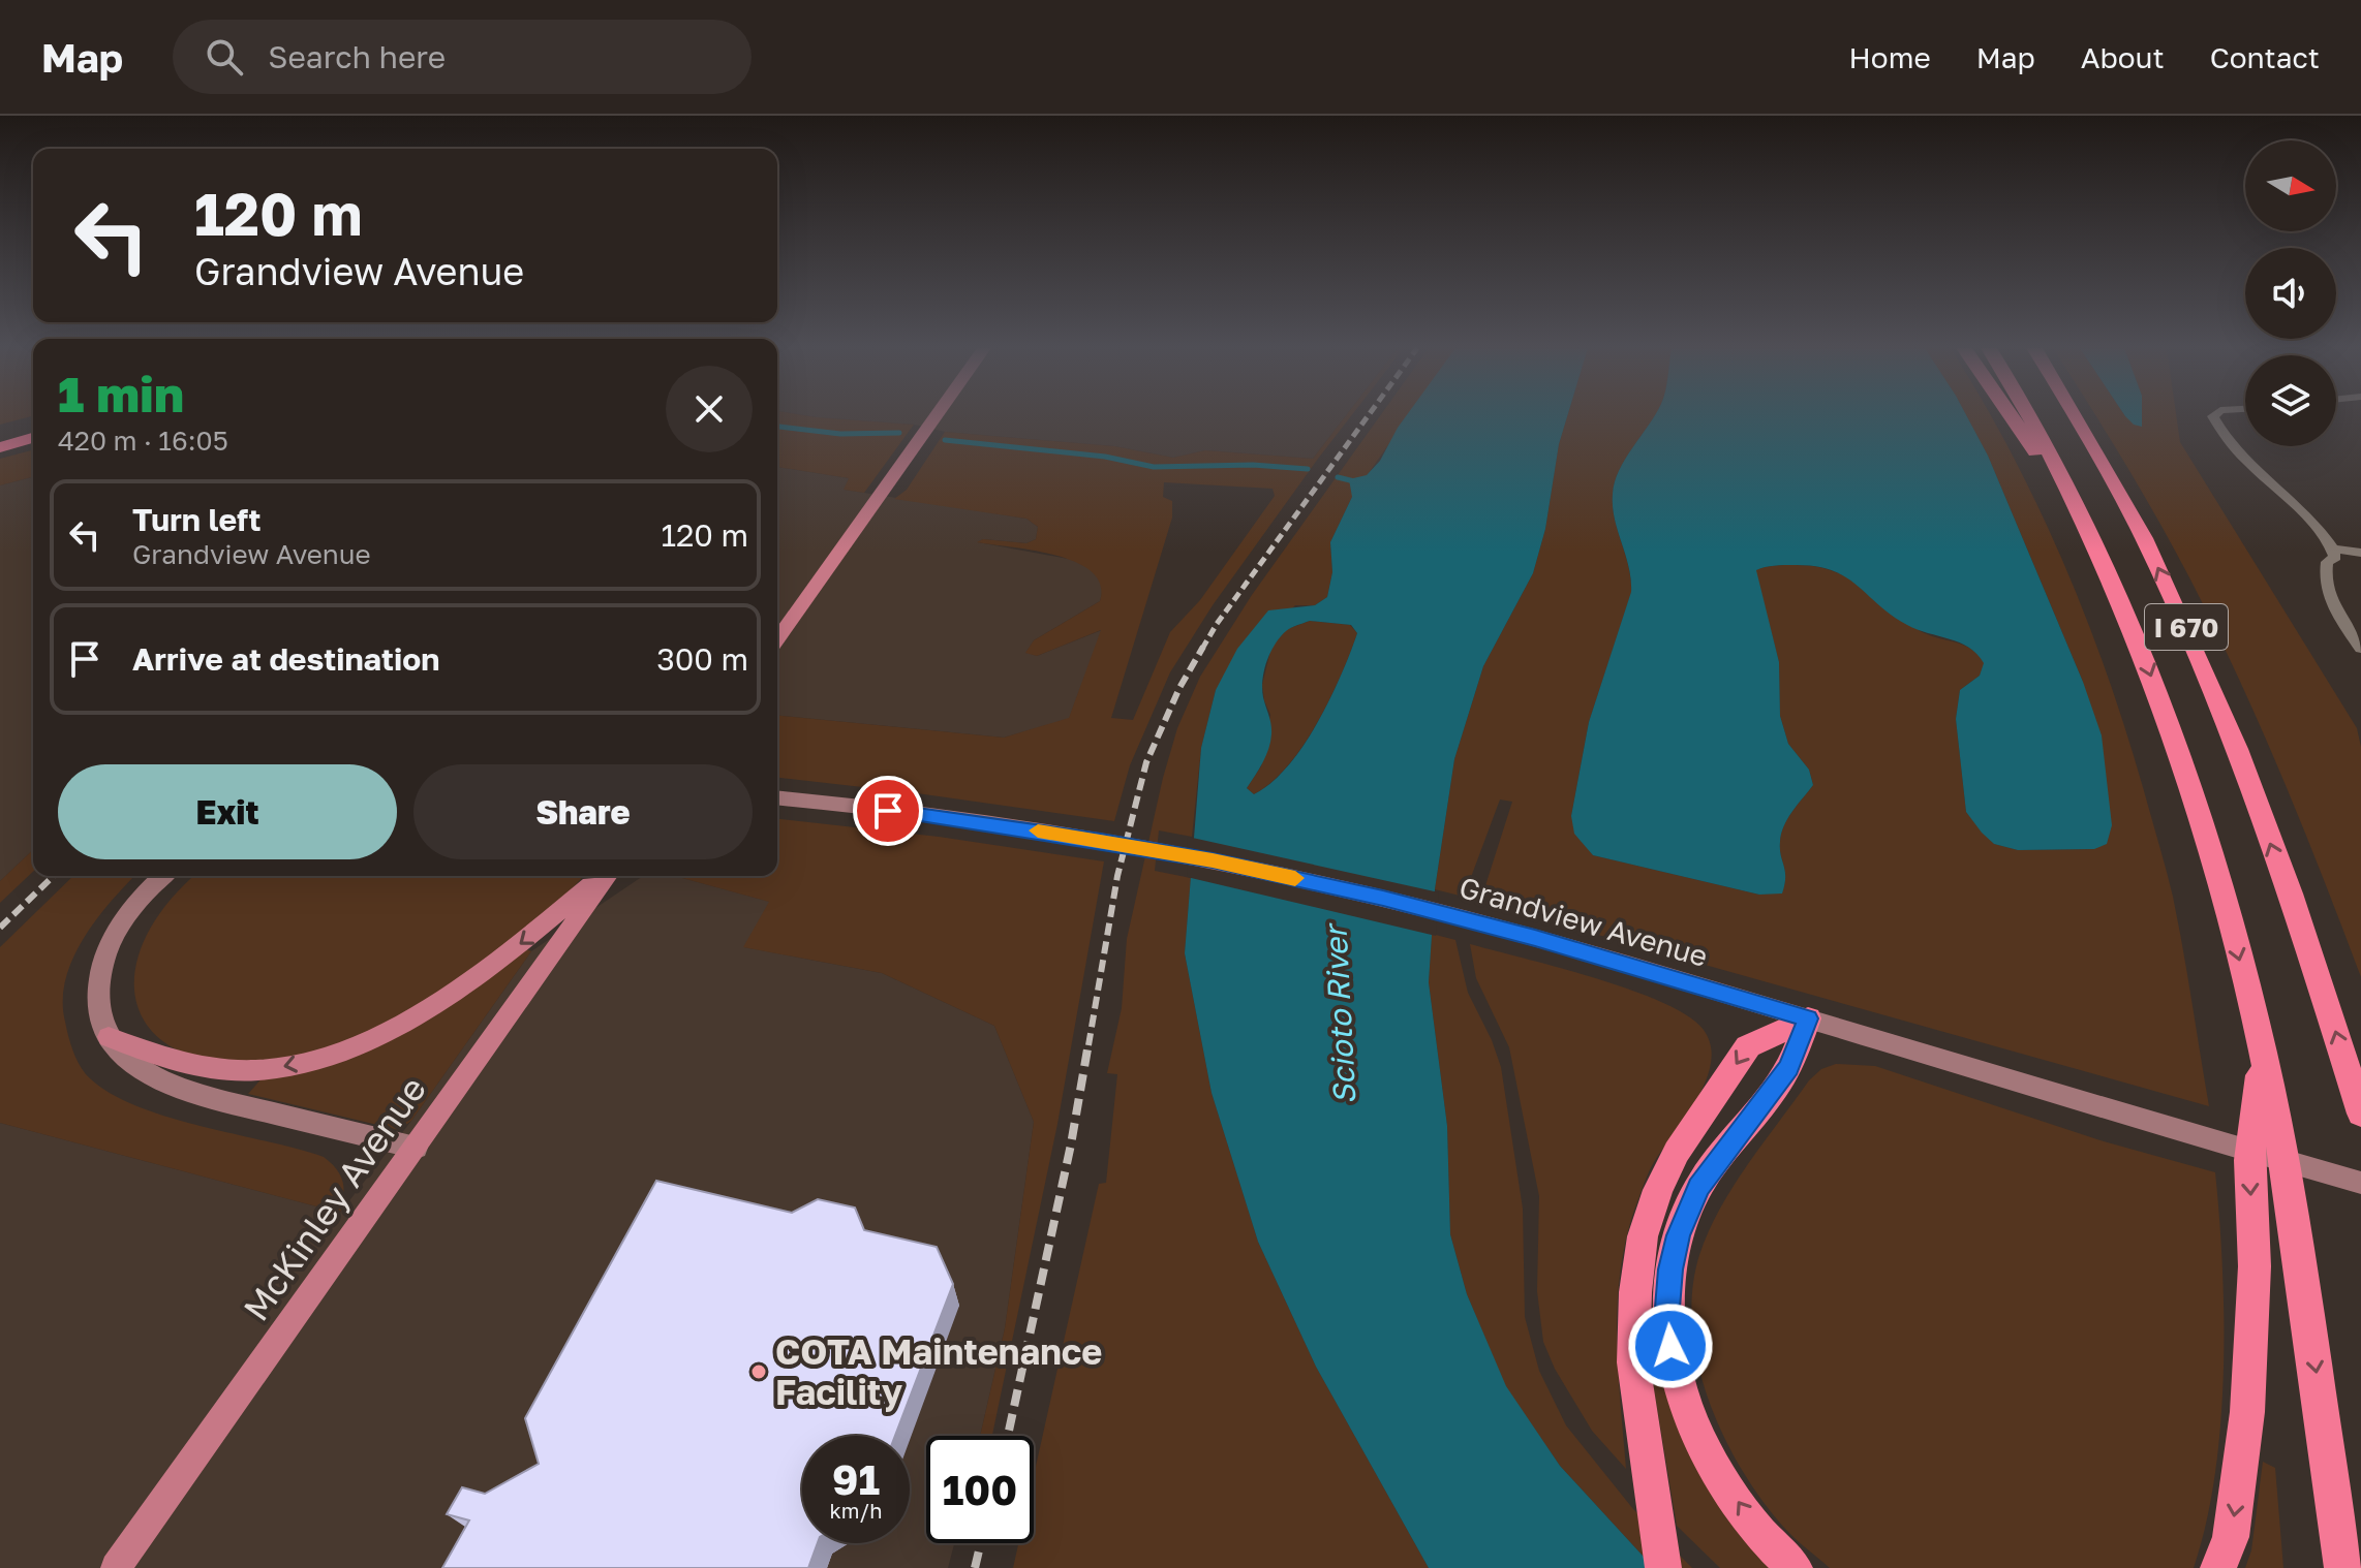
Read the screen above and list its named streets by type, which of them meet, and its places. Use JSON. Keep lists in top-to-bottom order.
{
  "streets": {
    "highway": ["I 670"],
    "main road": ["Grandview Avenue", "McKinley Avenue"]
  },
  "water": ["Scioto River"],
  "places": ["COTA Maintenance Facility"],
  "north": "right",
  "page": {
    "header": "Map",
    "search": "Search here",
    "nav": [
      "Home",
      "Map",
      "About",
      "Contact"
    ],
    "turn": ["120 m", "Grandview Avenue"],
    "heading": ["1 min", "420 m · 16:05"],
    "list": [
      {
        "name": "Turn left",
        "note": "Grandview Avenue",
        "value": "120 m"
      },
      {
        "name": "Arrive at destination",
        "value": "300 m"
      }
    ],
    "buttons": ["Exit", "Share"],
    "speed": "91 km/h",
    "limit": "100"
  }
}
